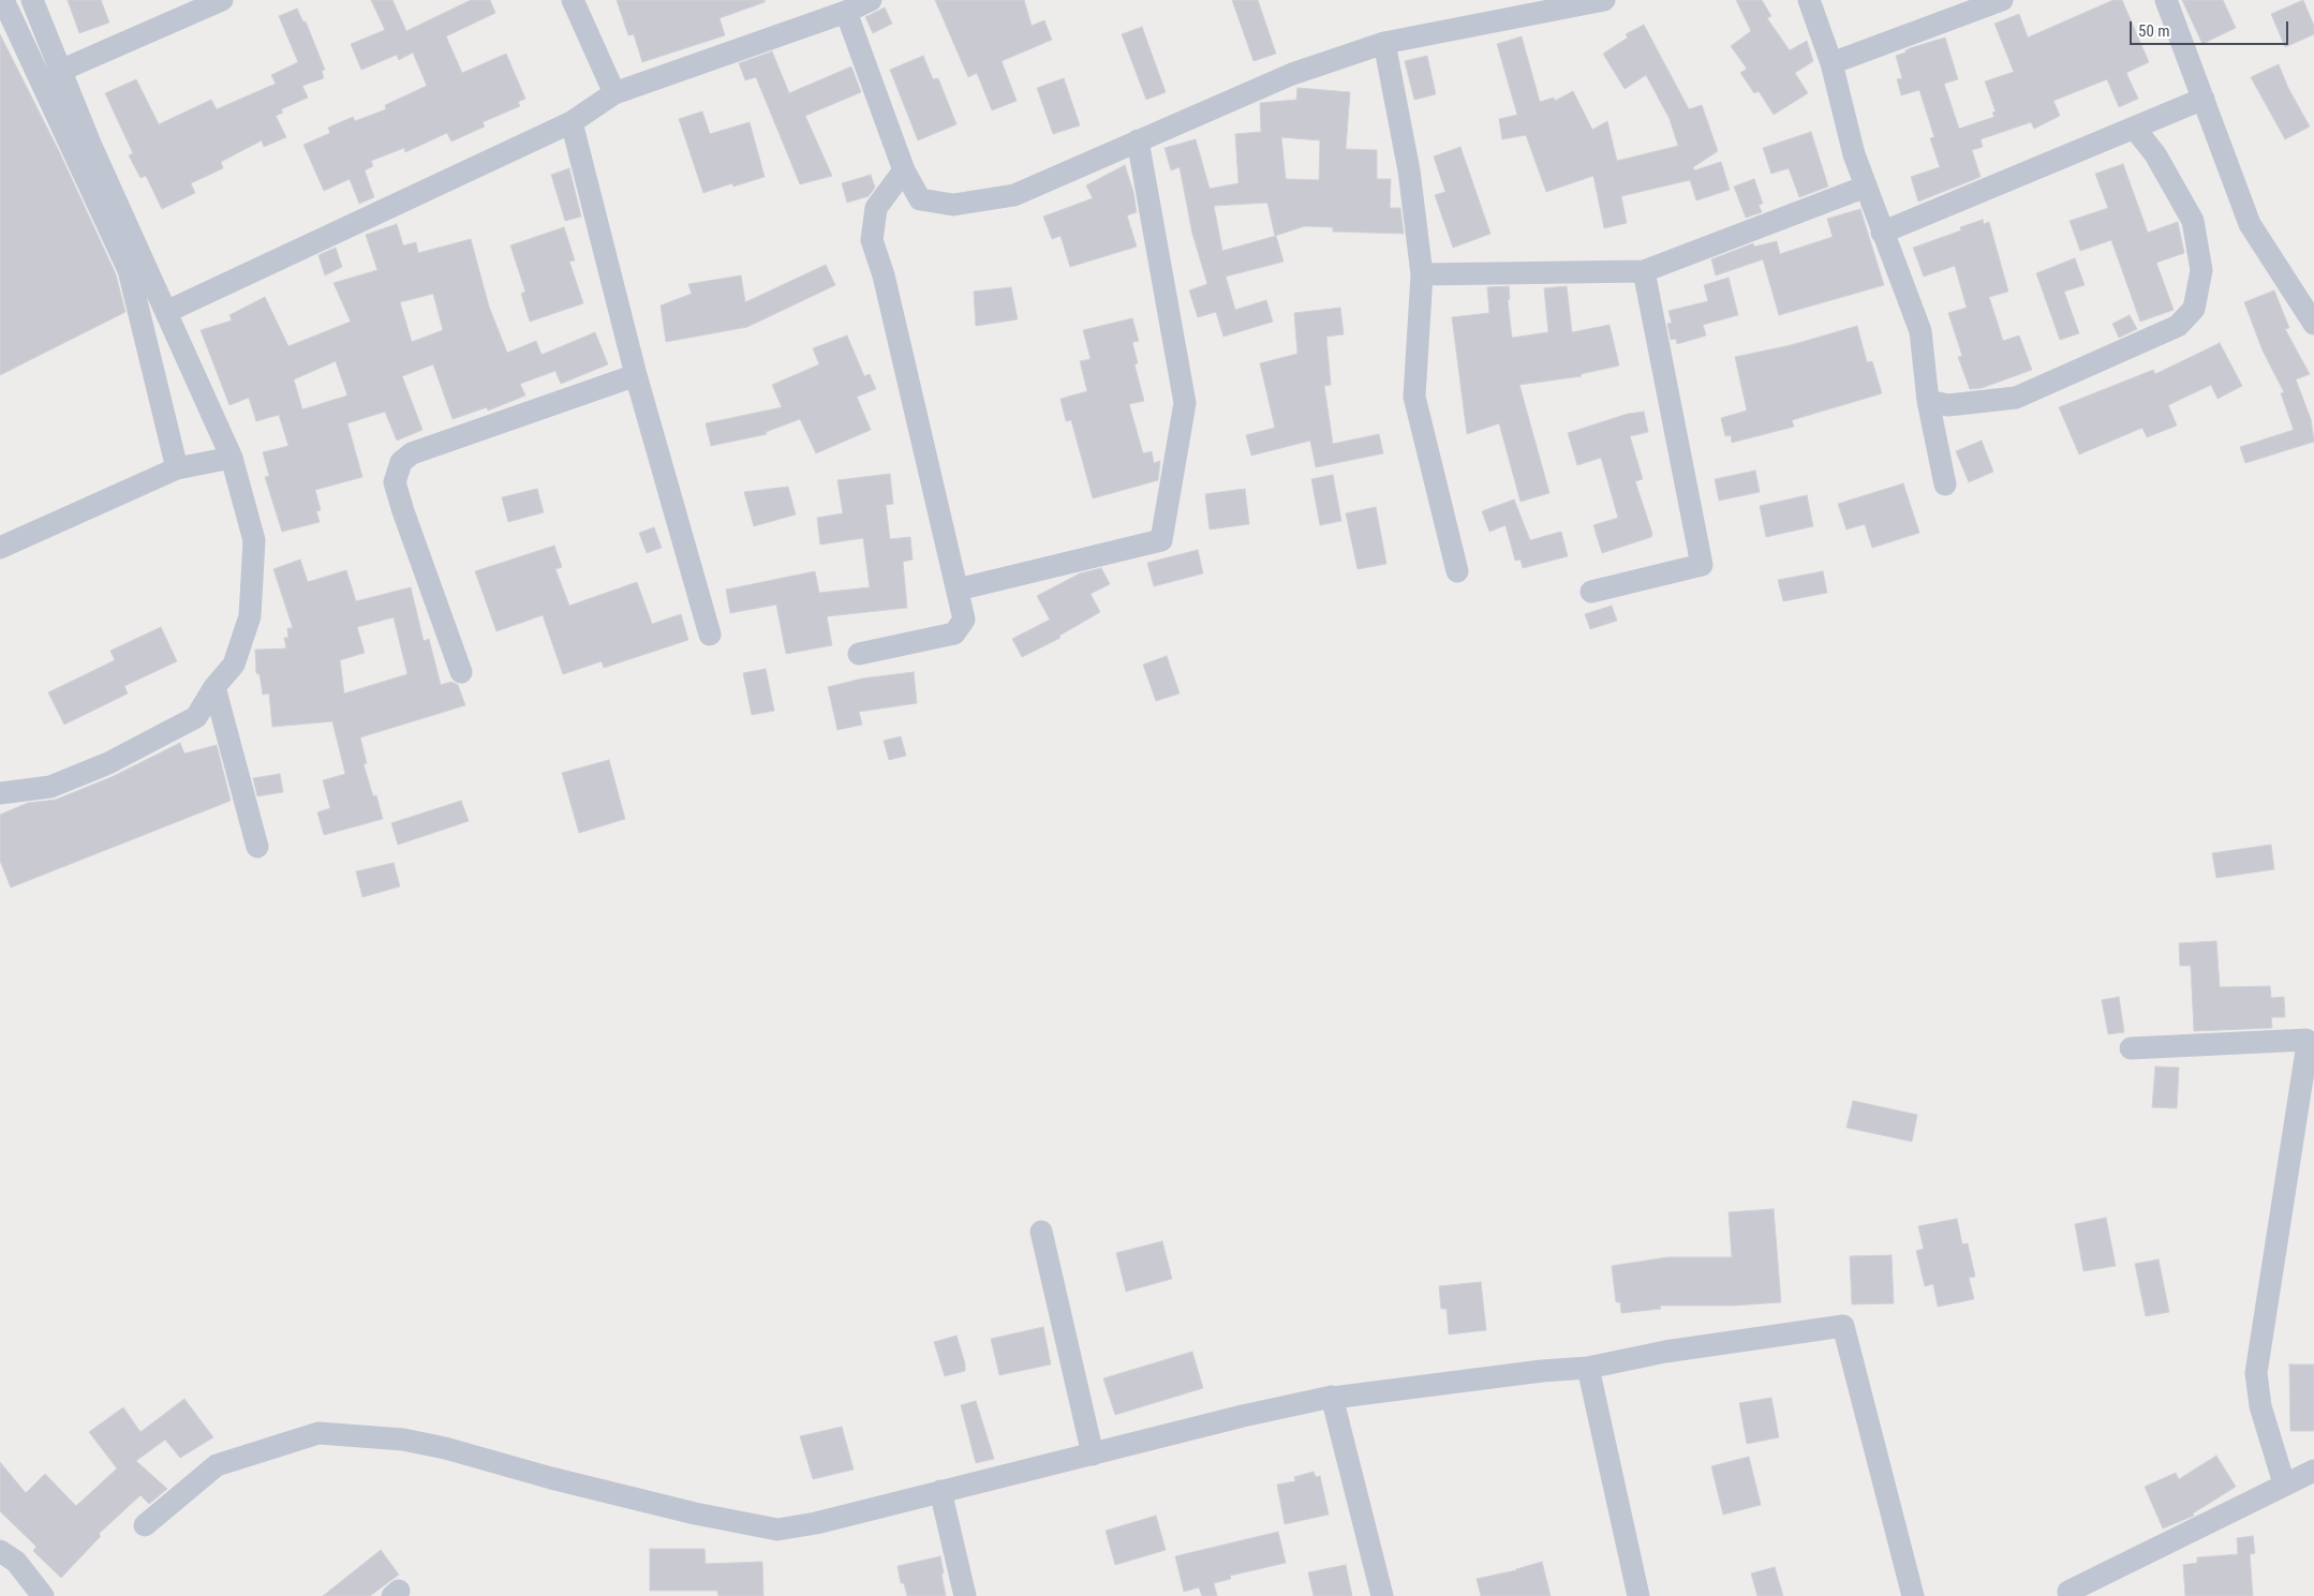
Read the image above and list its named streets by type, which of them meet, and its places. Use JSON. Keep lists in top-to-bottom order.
{
  "scale_bar": "50 m"
}
